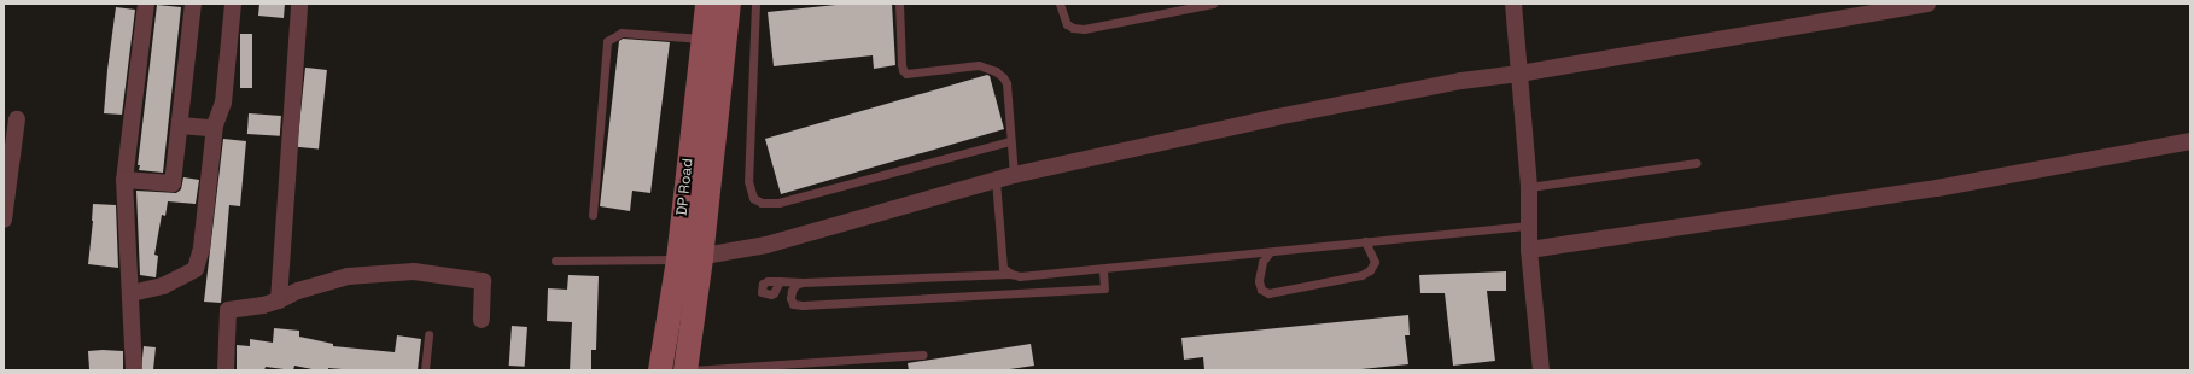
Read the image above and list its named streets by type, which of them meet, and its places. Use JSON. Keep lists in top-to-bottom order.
{
  "streets": {
    "street": ["DP Road"]
  }
}
